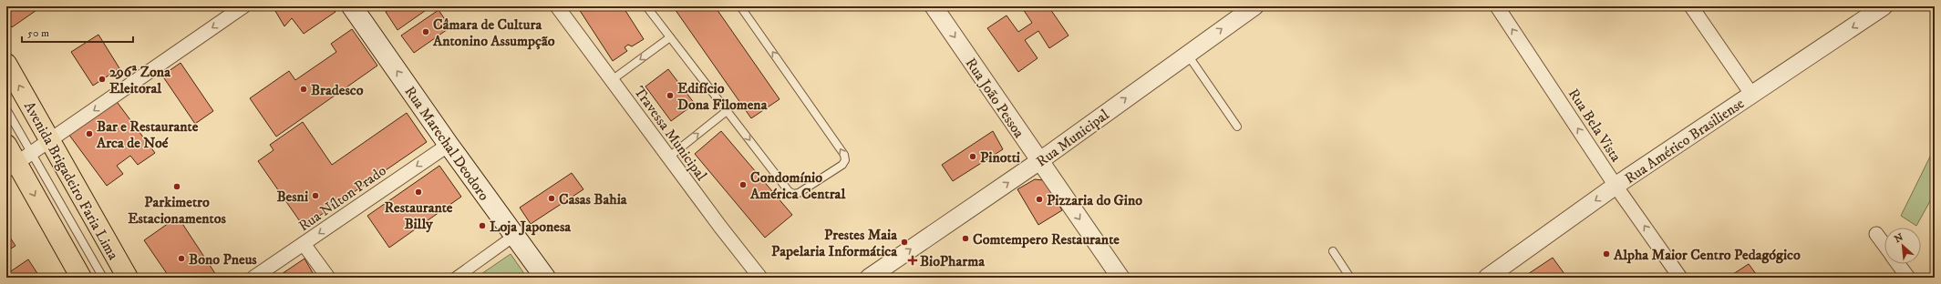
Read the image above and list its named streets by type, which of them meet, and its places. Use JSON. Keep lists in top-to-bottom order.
{
  "streets": {
    "main road": ["Rua Marechal Deodoro", "Avenida Brigadeiro Faria Lima"],
    "street": [
      "Rua João Pessoa",
      "Rua Bela Vista",
      "Travessa Municipal",
      "Rua Municipal",
      "Rua Américo Brasiliense",
      "Rua Nílton Prado"
    ]
  },
  "crossings": [
    ["Rua João Pessoa", "Rua Municipal"],
    ["Rua Bela Vista", "Rua Américo Brasiliense"],
    ["Rua Marechal Deodoro", "Rua Nílton Prado"]
  ],
  "one_way": [
    "Rua João Pessoa",
    "Rua Bela Vista",
    "Rua Municipal",
    "Rua Américo Brasiliense",
    "Rua Marechal Deodoro",
    "Avenida Brigadeiro Faria Lima"
  ],
  "places": {
    "other": [
      "Câmara de Cultura Antonino Assumpção",
      "296ª Zona Eleitoral",
      "Bradesco",
      "Edifício Dona Filomena",
      "Bar e Restaurante Arca de Noé",
      "Pinotti",
      "Condomínio América Central",
      "Parkimetro Estacionamentos",
      "Restaurante Billy",
      "Besni",
      "Casas Bahia",
      "Pizzaria do Gino",
      "Loja Japonesa",
      "Comtempero Restaurante",
      "Prestes Maia Papelaria Informática",
      "Alpha Maior Centro Pedagógico",
      "Bono Pneus"
    ],
    "health": ["BioPharma"]
  },
  "scale_bar": "50 m",
  "north": "top left"
}
